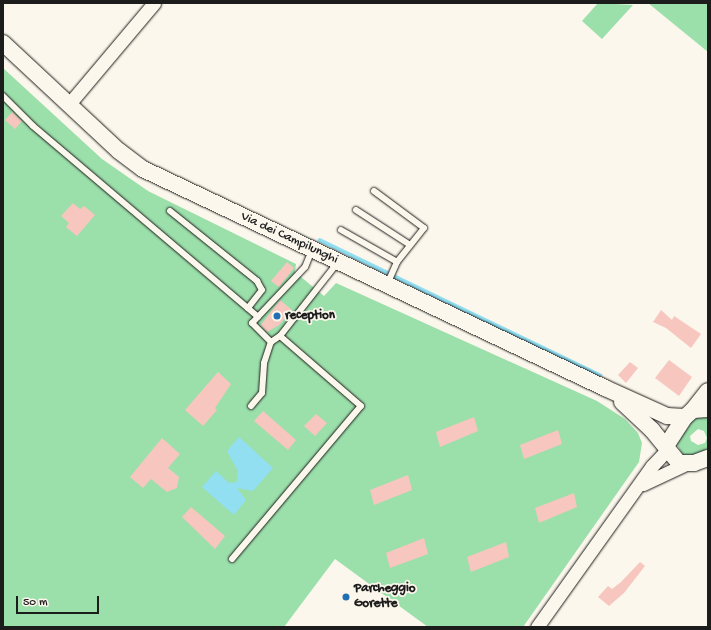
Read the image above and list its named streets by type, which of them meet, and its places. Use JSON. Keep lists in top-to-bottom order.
{
  "streets": {
    "street": ["Via dei Campilunghi"]
  },
  "places": ["reception", "Parcheggio Gorette"],
  "scale_bar": "50 m"
}
